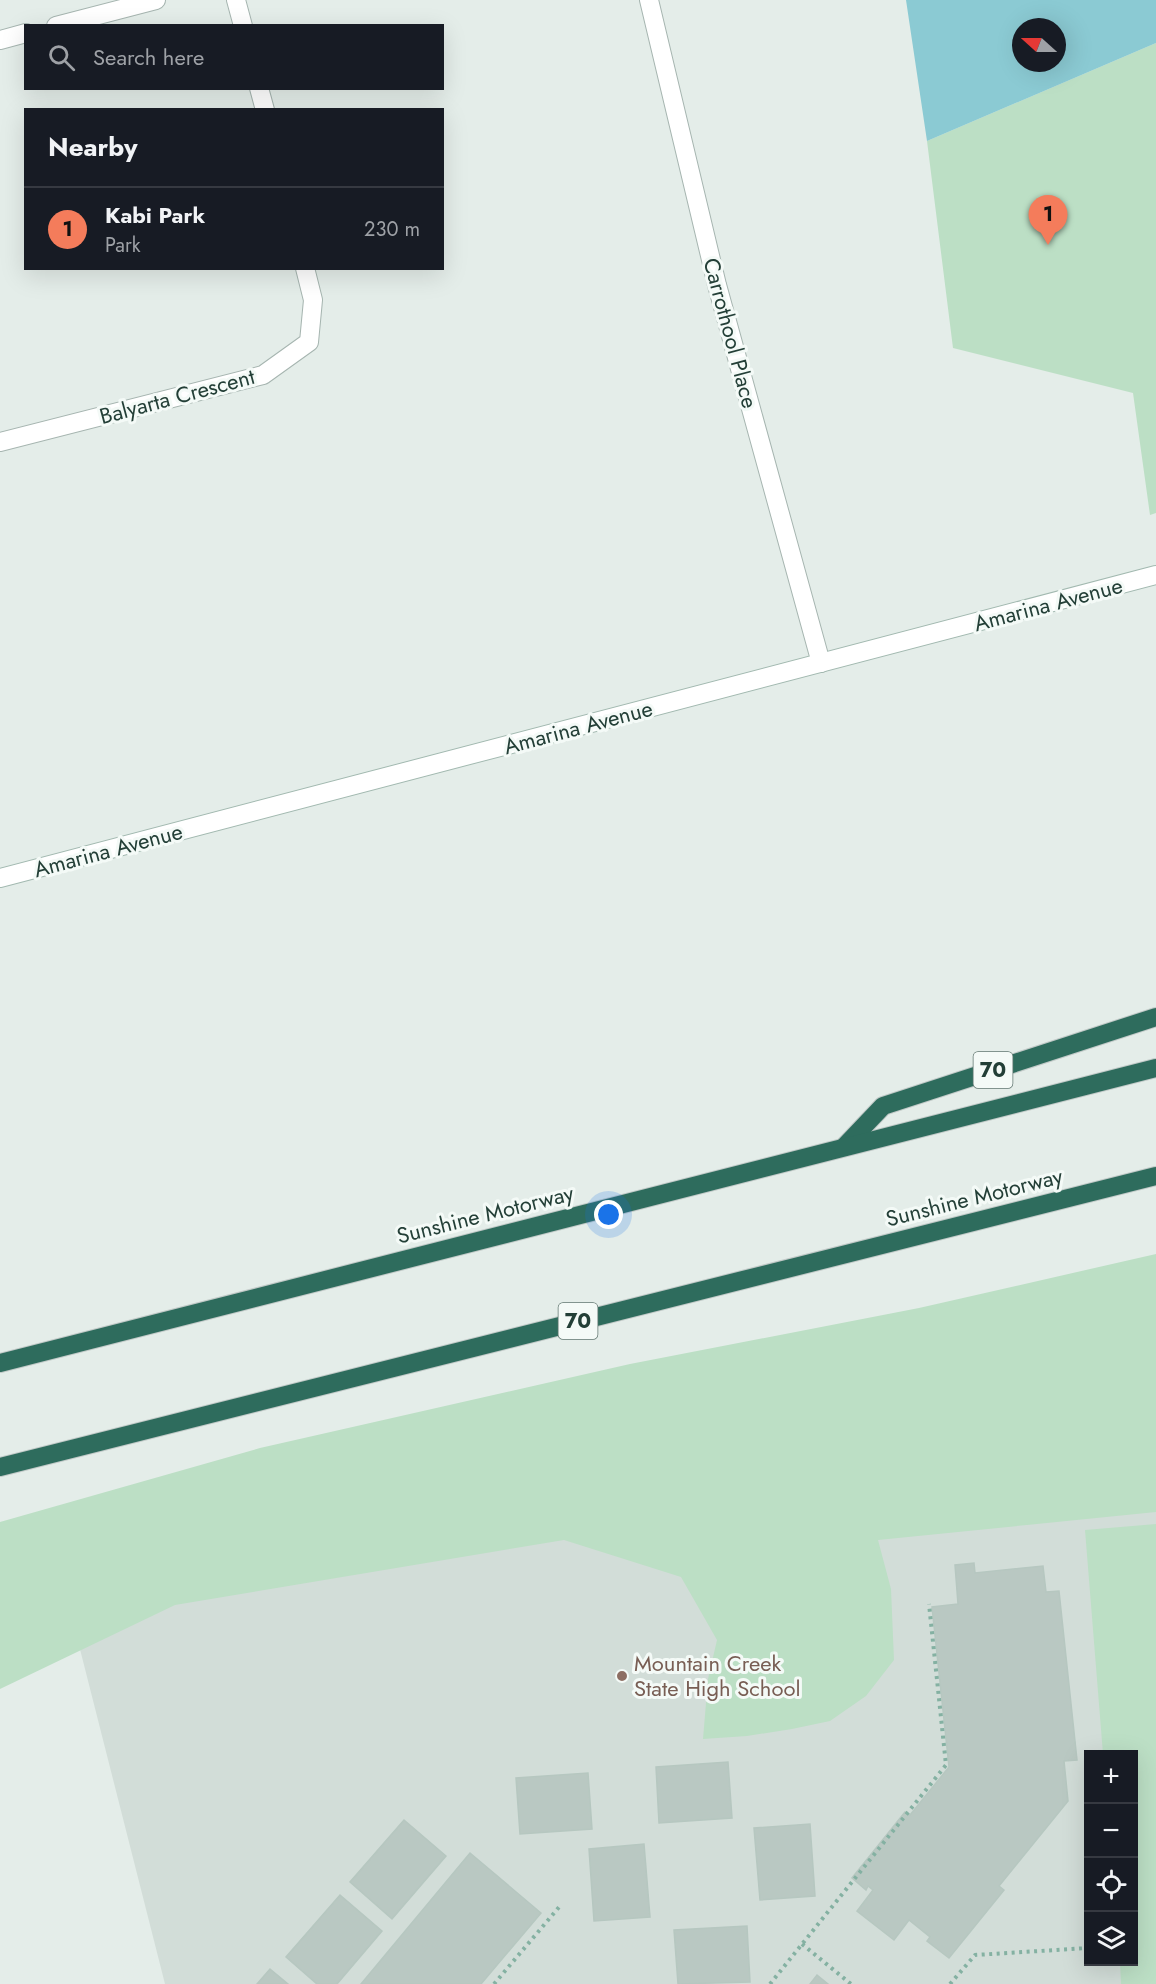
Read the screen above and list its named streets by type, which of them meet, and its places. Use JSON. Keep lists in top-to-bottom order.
{
  "streets": {
    "highway": ["70", "Sunshine Motorway"],
    "street": ["Carrothool Place", "Balyarta Crescent", "Amarina Avenue"]
  },
  "crossings": [
    ["Carrothool Place", "Amarina Avenue"],
    ["70", "Sunshine Motorway"]
  ],
  "places": ["Mountain Creek State High School"],
  "north": "left",
  "page": {
    "search": "Search here",
    "heading": "Nearby",
    "list": [
      {
        "mark": "1",
        "name": "Kabi Park",
        "note": "Park",
        "value": "230 m"
      }
    ],
    "pins": "1",
    "map_buttons": ["+", "−"]
  }
}
